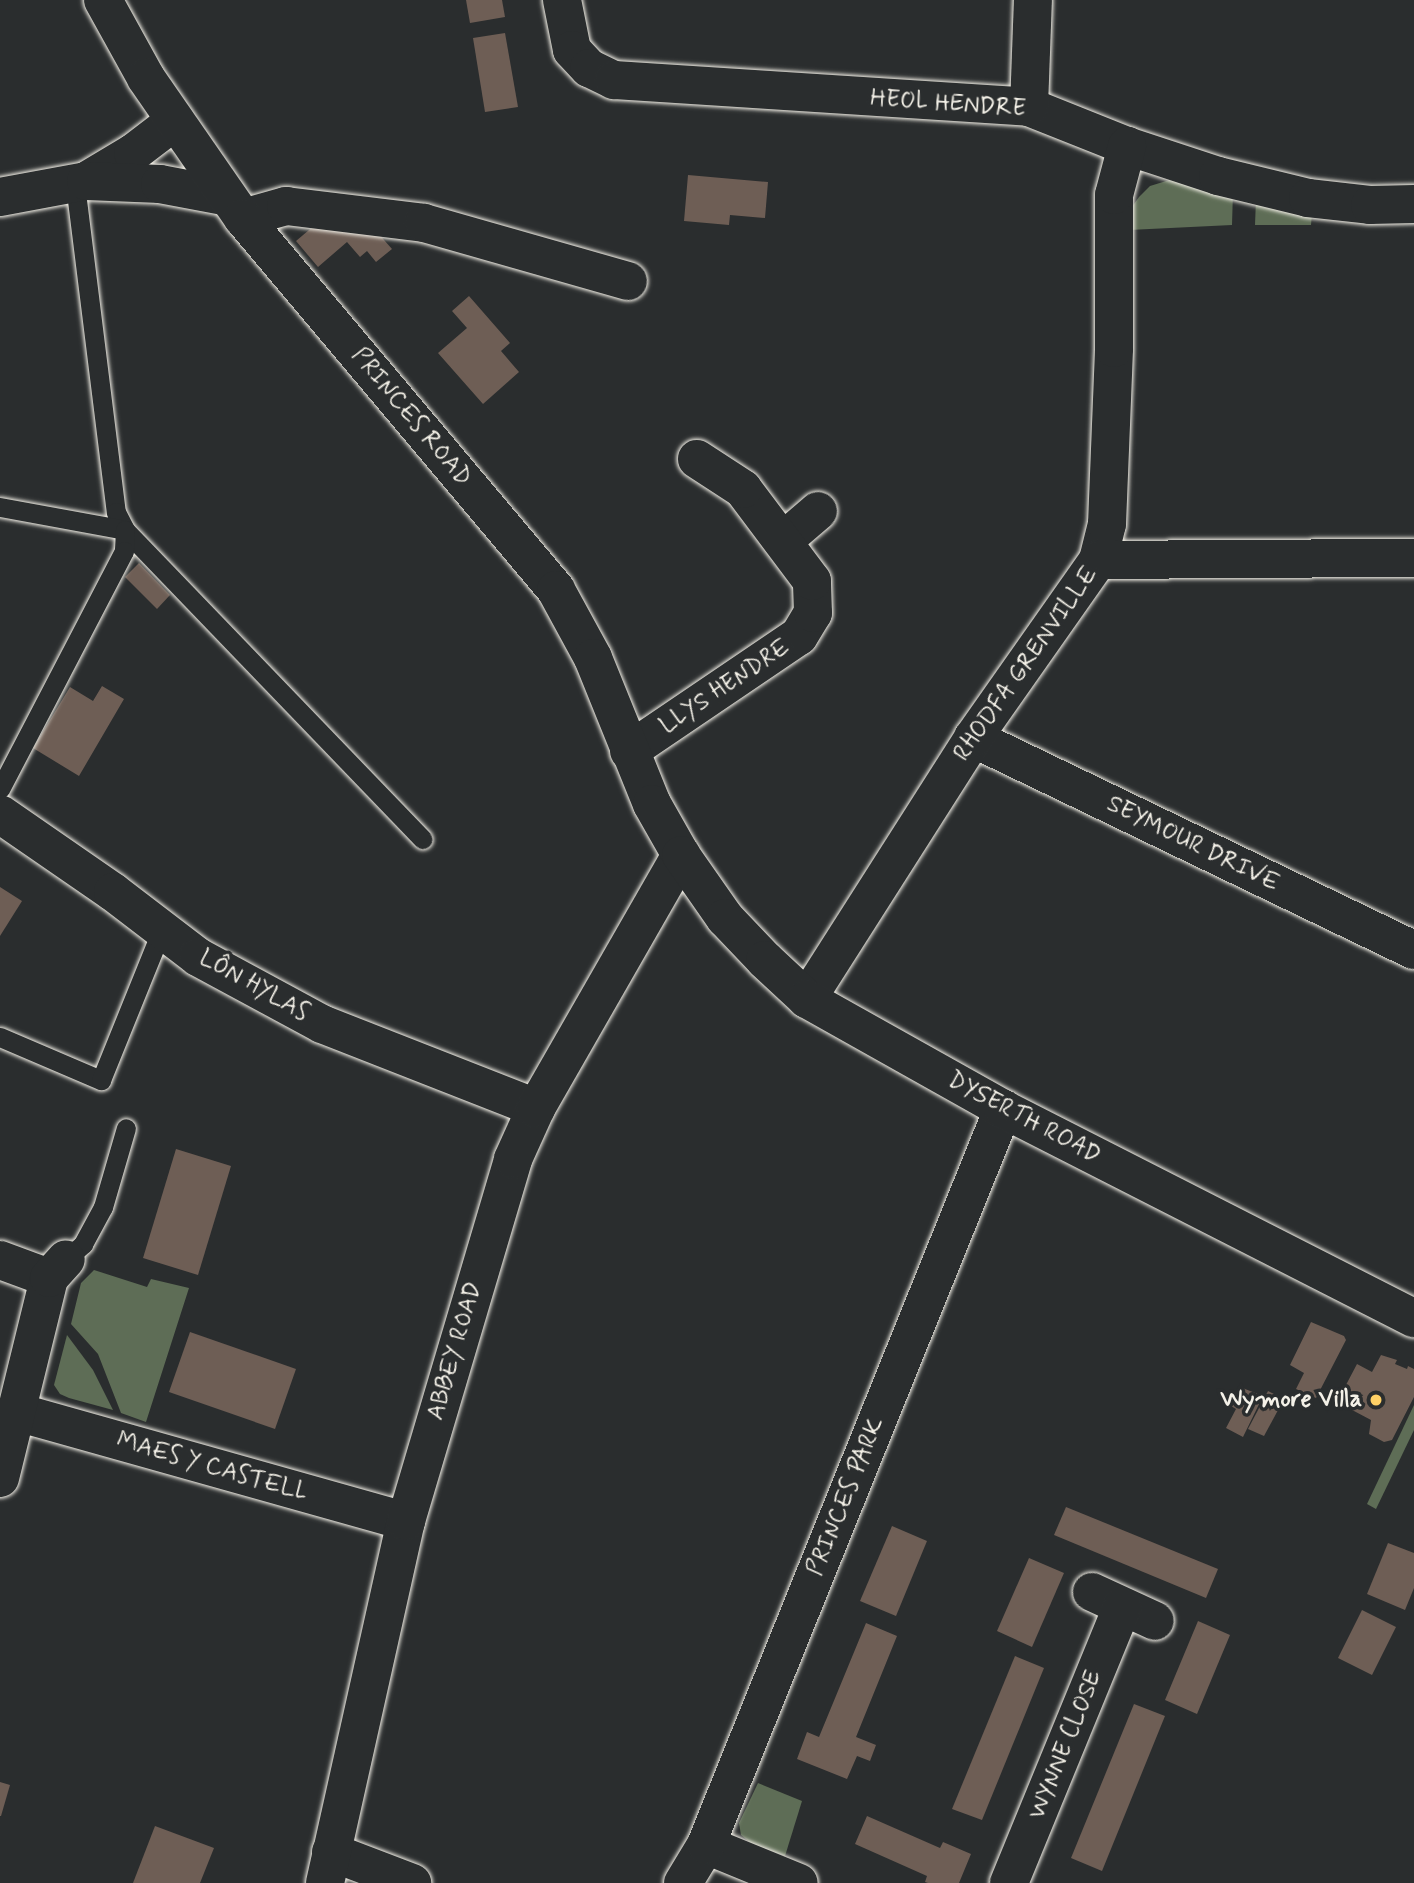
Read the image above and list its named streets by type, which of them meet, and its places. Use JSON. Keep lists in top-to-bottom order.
{
  "streets": {
    "street": [
      "HEOL HENDRE",
      "PRINCES ROAD",
      "RHODFA GRENVILLE",
      "LLYS HENDRE",
      "SEYMOUR DRIVE",
      "LÔN HYLAS",
      "DYSERTH ROAD",
      "ABBEY ROAD",
      "MAES Y CASTELL",
      "PRINCES PARK",
      "WYNNE CLOSE"
    ]
  },
  "crossings": [
    ["PRINCES ROAD", "LLYS HENDRE"],
    ["PRINCES ROAD", "DYSERTH ROAD"],
    ["PRINCES ROAD", "ABBEY ROAD"],
    ["RHODFA GRENVILLE", "SEYMOUR DRIVE"],
    ["RHODFA GRENVILLE", "DYSERTH ROAD"],
    ["LÔN HYLAS", "ABBEY ROAD"],
    ["DYSERTH ROAD", "ABBEY ROAD"],
    ["DYSERTH ROAD", "PRINCES PARK"],
    ["ABBEY ROAD", "MAES Y CASTELL"]
  ],
  "places": ["Wymore Villa"]
}
